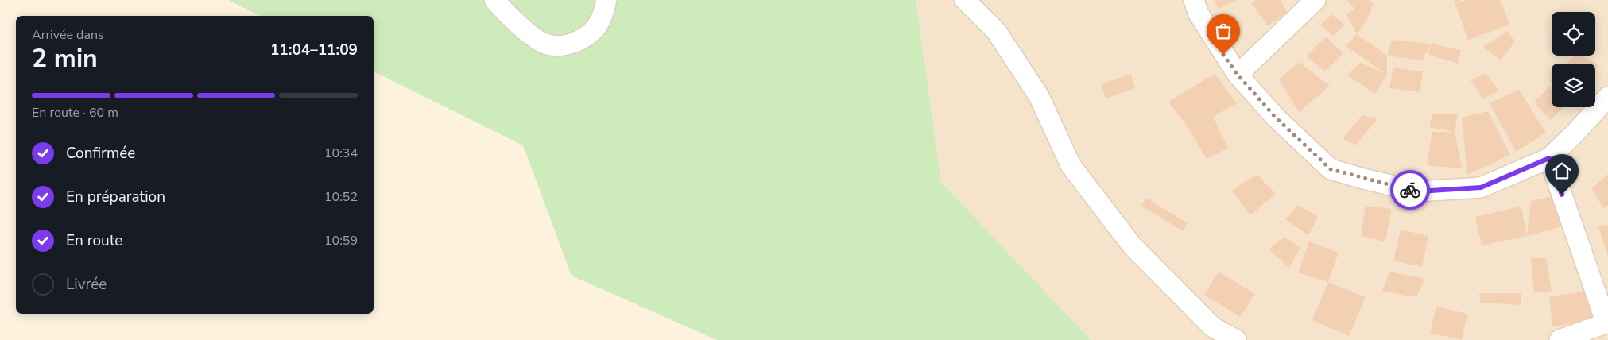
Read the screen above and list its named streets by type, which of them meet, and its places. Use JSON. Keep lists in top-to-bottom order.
{
  "page": {
    "heading": ["2 min", "Arrivée dans", "11:04–11:09"],
    "bar": "En route · 60 m",
    "list": [
      ["Confirmée", "10:34"],
      ["En préparation", "10:52"],
      ["En route", "10:59"],
      "Livrée"
    ]
  }
}
